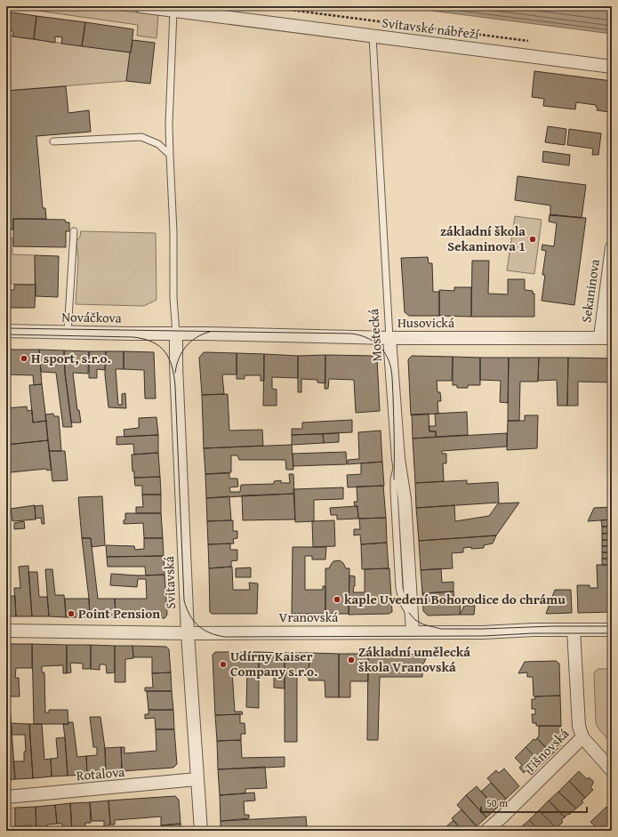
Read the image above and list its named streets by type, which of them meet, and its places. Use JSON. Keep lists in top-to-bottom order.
{
  "streets": {
    "street": [
      "Svitavské nábřeží",
      "Sekaninova",
      "Nováčkova",
      "Husovická",
      "Mostecká",
      "Svitavská",
      "Vranovská",
      "Tišnovská",
      "Rotalova"
    ]
  },
  "crossings": [
    ["Svitavské nábřeží", "Mostecká"],
    ["Sekaninova", "Husovická"],
    ["Nováčkova", "Husovická"],
    ["Nováčkova", "Svitavská"],
    ["Husovická", "Mostecká"],
    ["Husovická", "Svitavská"],
    ["Mostecká", "Vranovská"],
    ["Svitavská", "Vranovská"],
    ["Svitavská", "Rotalova"],
    ["Vranovská", "Tišnovská"]
  ],
  "places": [
    "základní škola Sekaninova 1",
    "H sport, s.r.o.",
    "kaple Uvedení Bohorodice do chrámu",
    "Point Pension",
    "Základní umělecká škola Vranovská",
    "Udírny Kaiser Company s.r.o."
  ],
  "scale_bar": "50 m"
}
